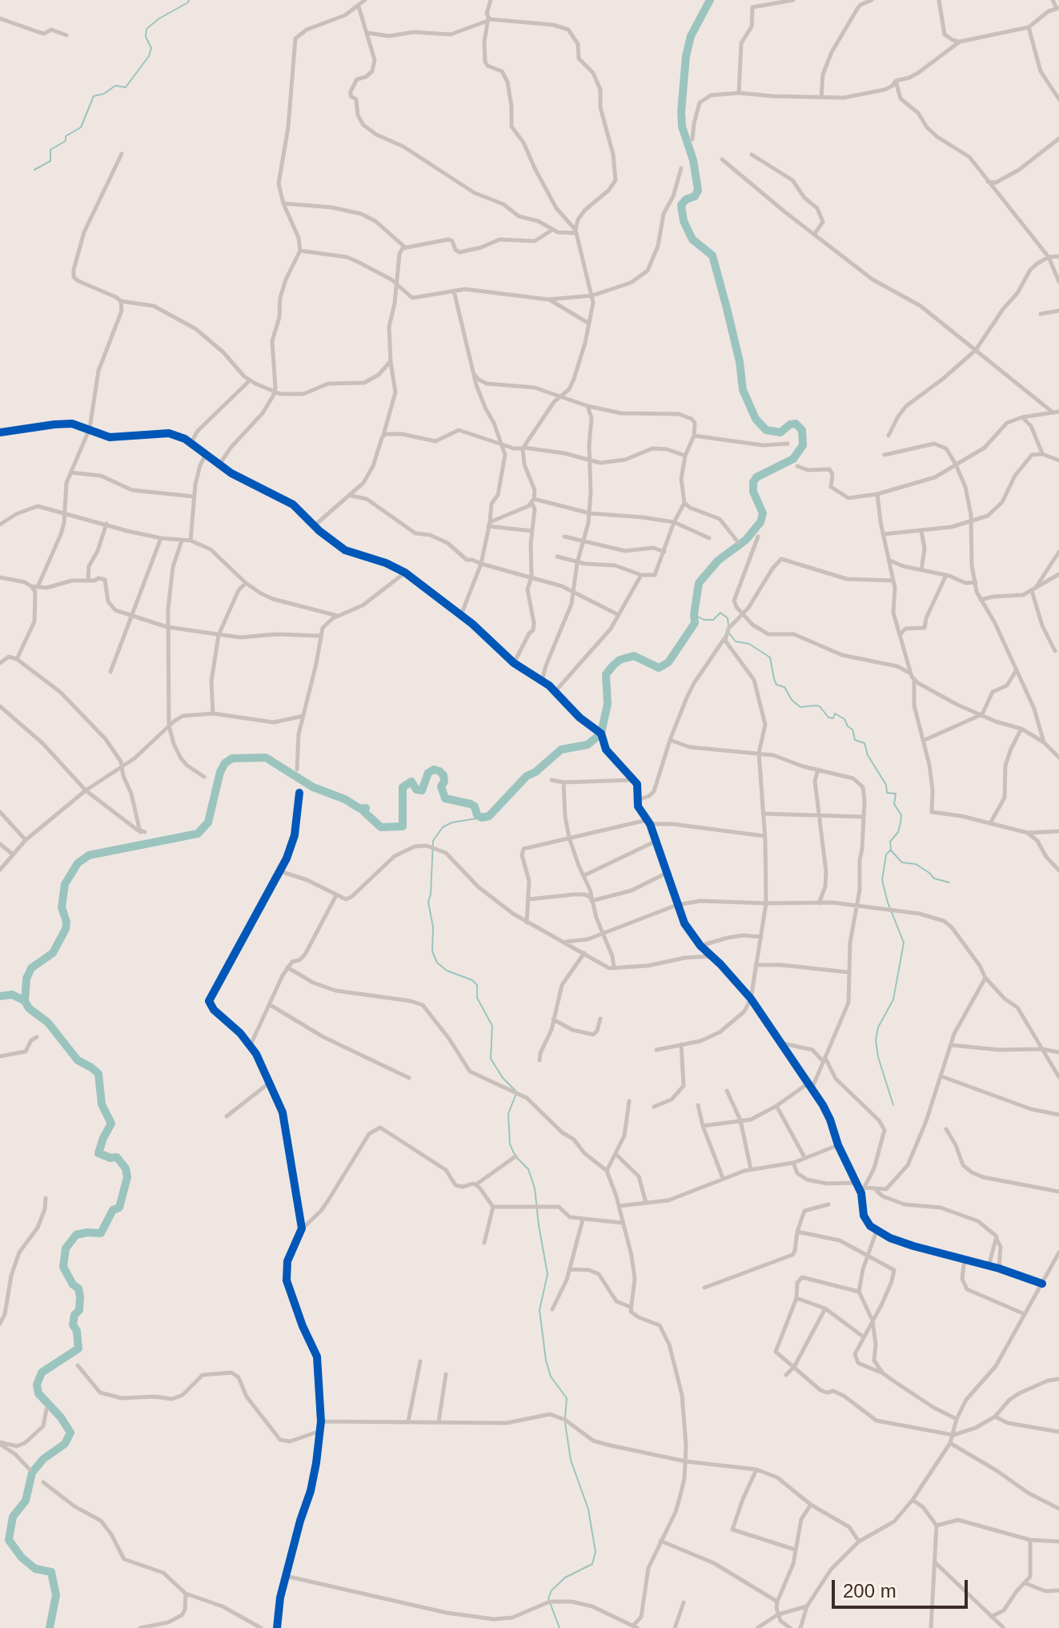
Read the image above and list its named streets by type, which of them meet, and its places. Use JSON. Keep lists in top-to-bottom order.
{
  "scale_bar": "200 m"
}
